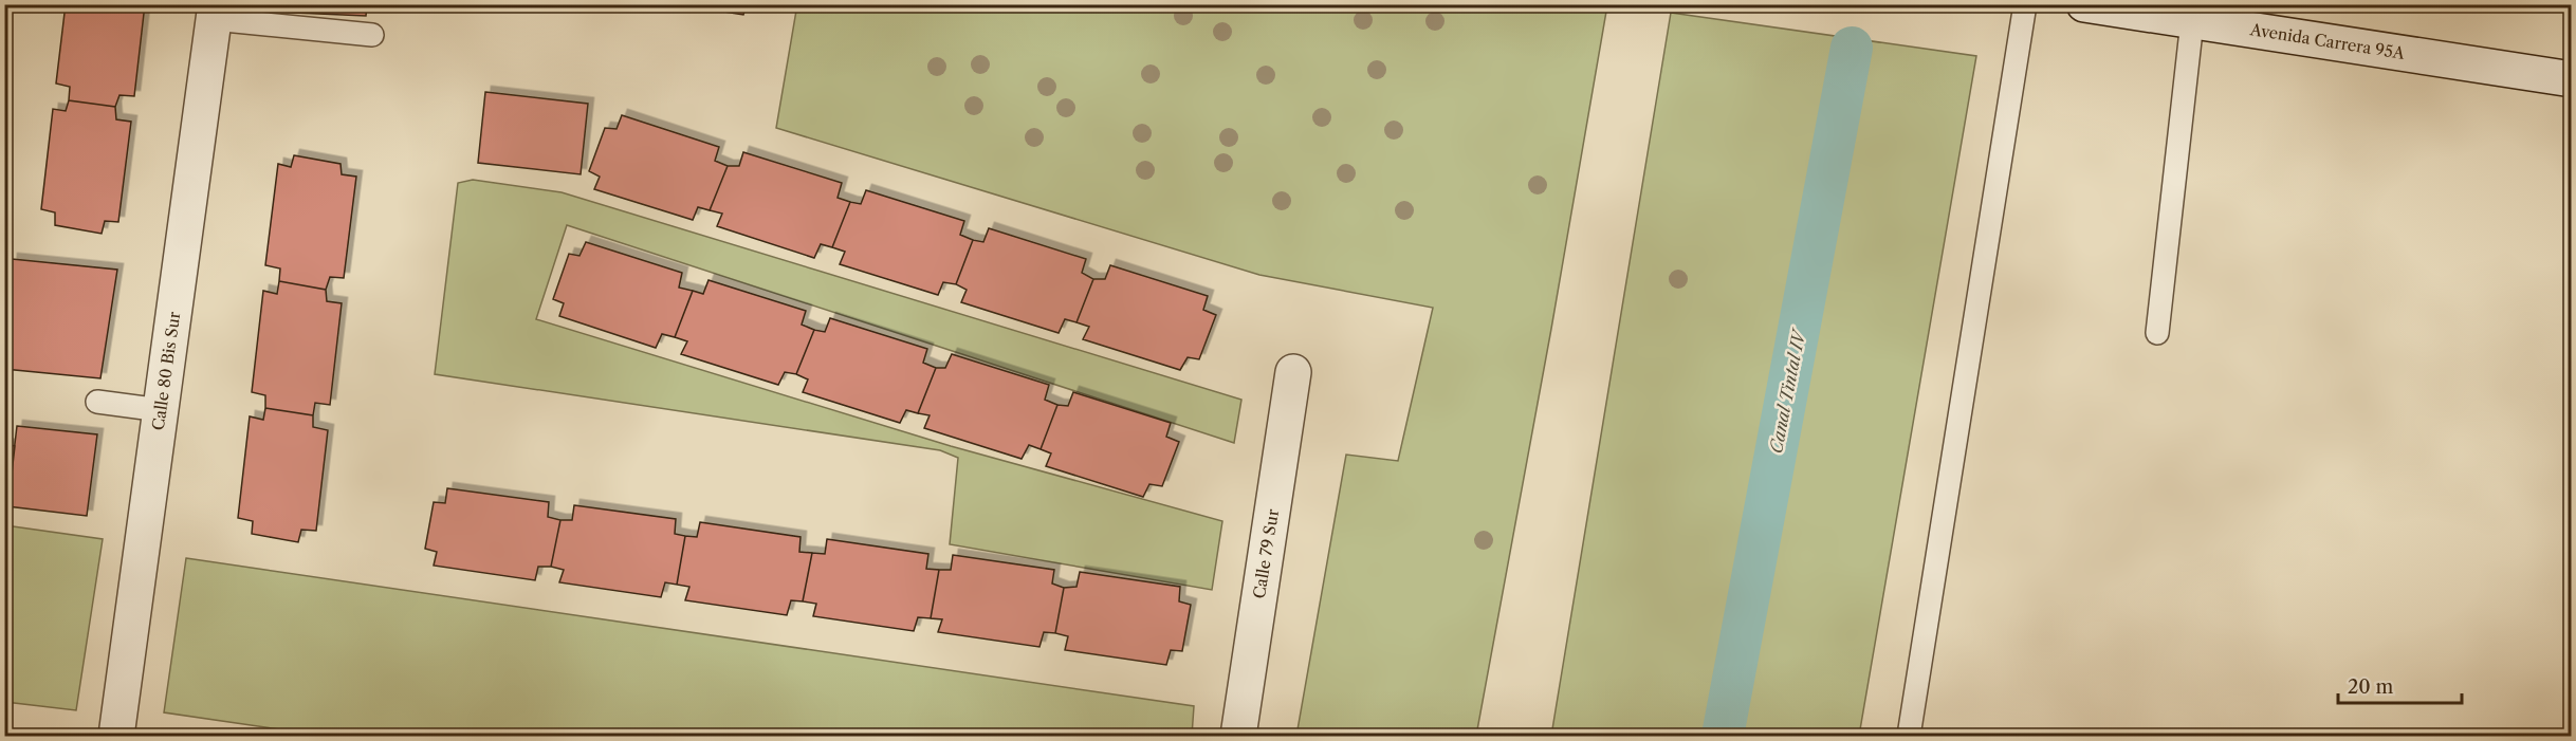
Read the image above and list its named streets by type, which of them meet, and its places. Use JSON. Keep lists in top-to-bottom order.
{
  "streets": {
    "street": ["Avenida Carrera 95A", "Calle 80 Bis Sur", "Calle 79 Sur"]
  },
  "water": ["Canal Tintal IV"],
  "scale_bar": "20 m"
}
